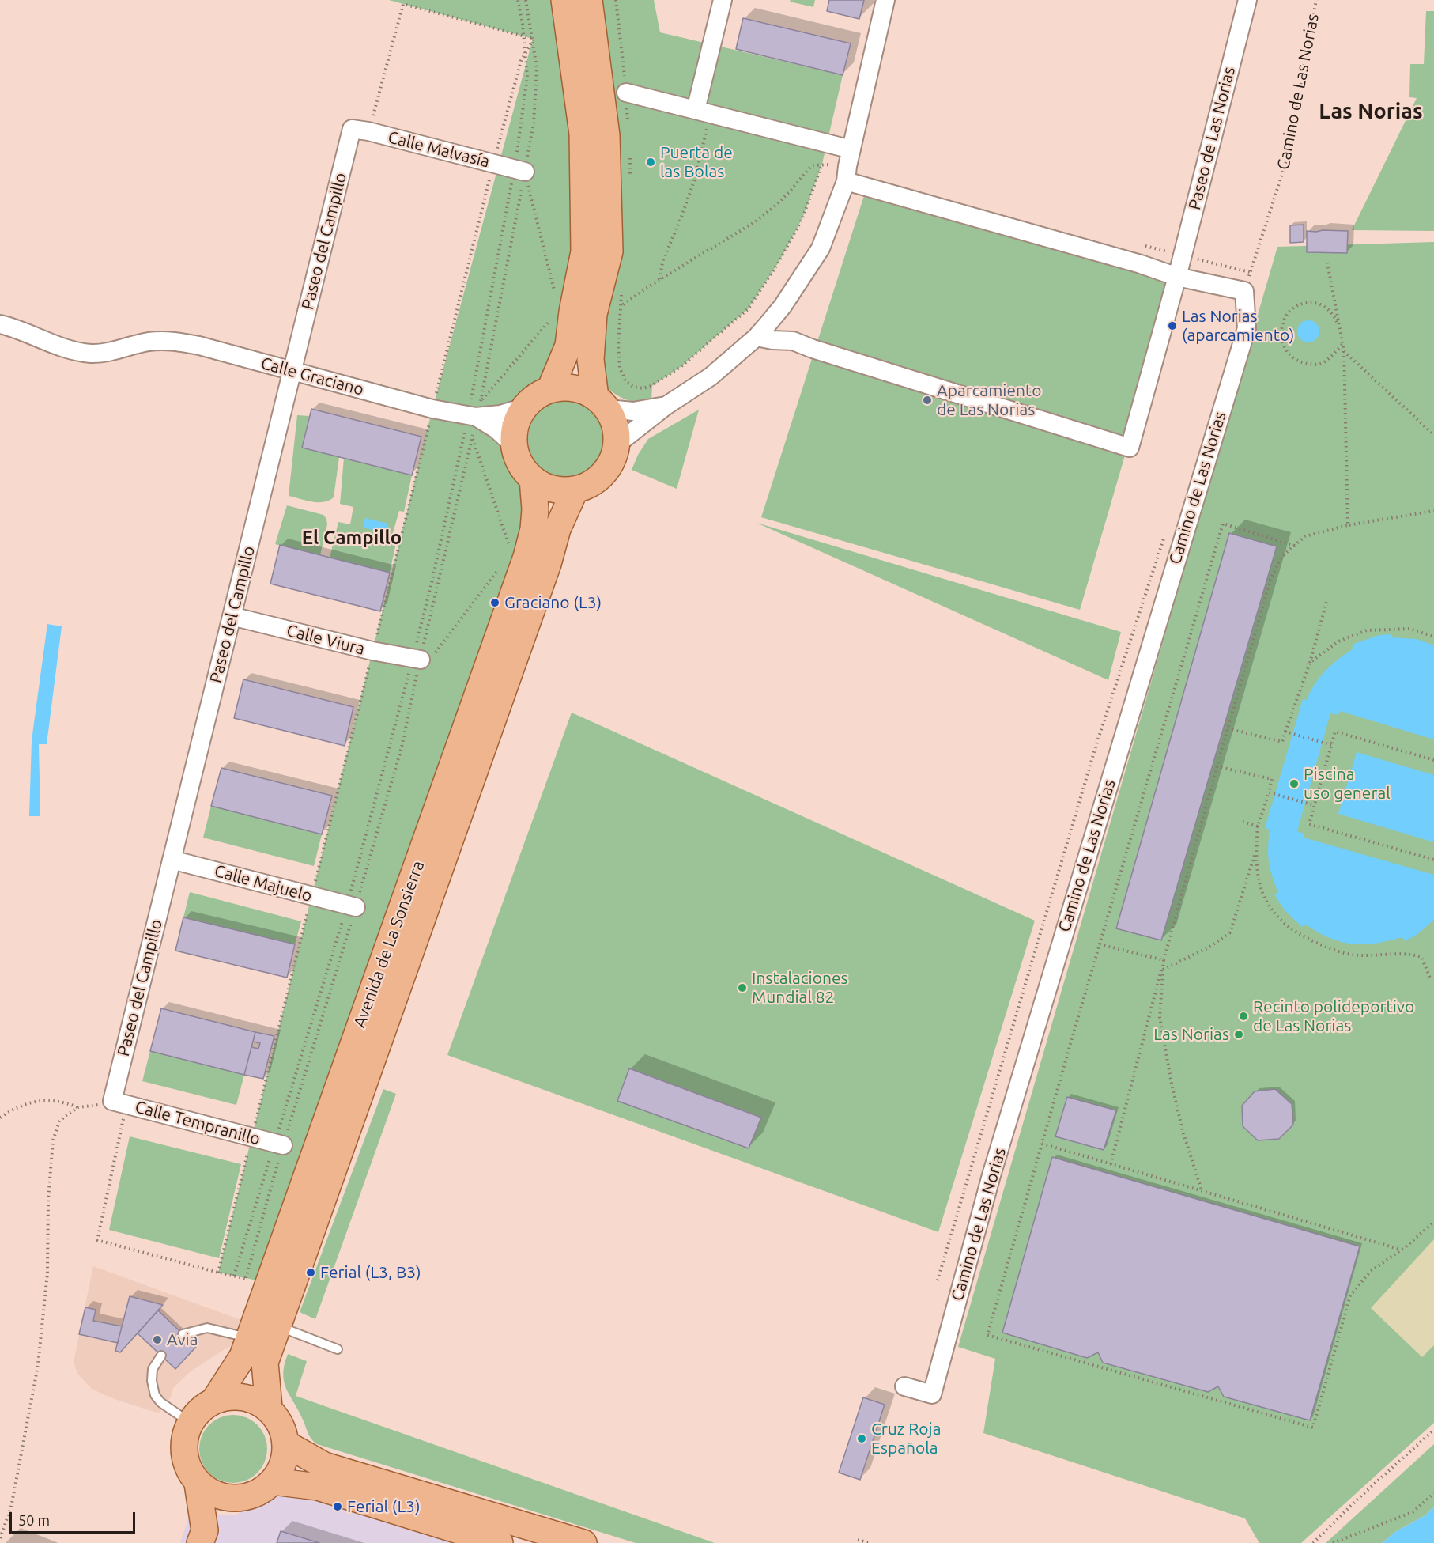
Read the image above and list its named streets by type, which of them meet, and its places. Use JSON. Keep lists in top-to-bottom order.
{
  "streets": {
    "main road": ["Avenida de La Sonsierra"],
    "street": [
      "Camino de Las Norias",
      "Paseo de Las Norias",
      "Calle Malvasía",
      "Paseo del Campillo",
      "Calle Graciano",
      "Calle Viura",
      "Calle Majuelo",
      "Calle Tempranillo"
    ]
  },
  "crossings": [
    ["Calle Malvasía", "Paseo del Campillo"],
    ["Paseo del Campillo", "Calle Graciano"],
    ["Paseo del Campillo", "Calle Viura"],
    ["Paseo del Campillo", "Calle Majuelo"],
    ["Paseo del Campillo", "Calle Tempranillo"],
    ["Calle Graciano", "Avenida de La Sonsierra"]
  ],
  "districts": ["Las Norias", "El Campillo"],
  "places": [
    "Puerta de las Bolas",
    "Las Norias (aparcamiento)",
    "Aparcamiento de Las Norias",
    "Graciano (L3)",
    "Piscina uso general",
    "Instalaciones Mundial 82",
    "Recinto polideportivo de Las Norias",
    "Las Norias",
    "Ferial (L3, B3)",
    "Avia",
    "Cruz Roja Española",
    "Ferial (L3)"
  ],
  "scale_bar": "50 m"
}
